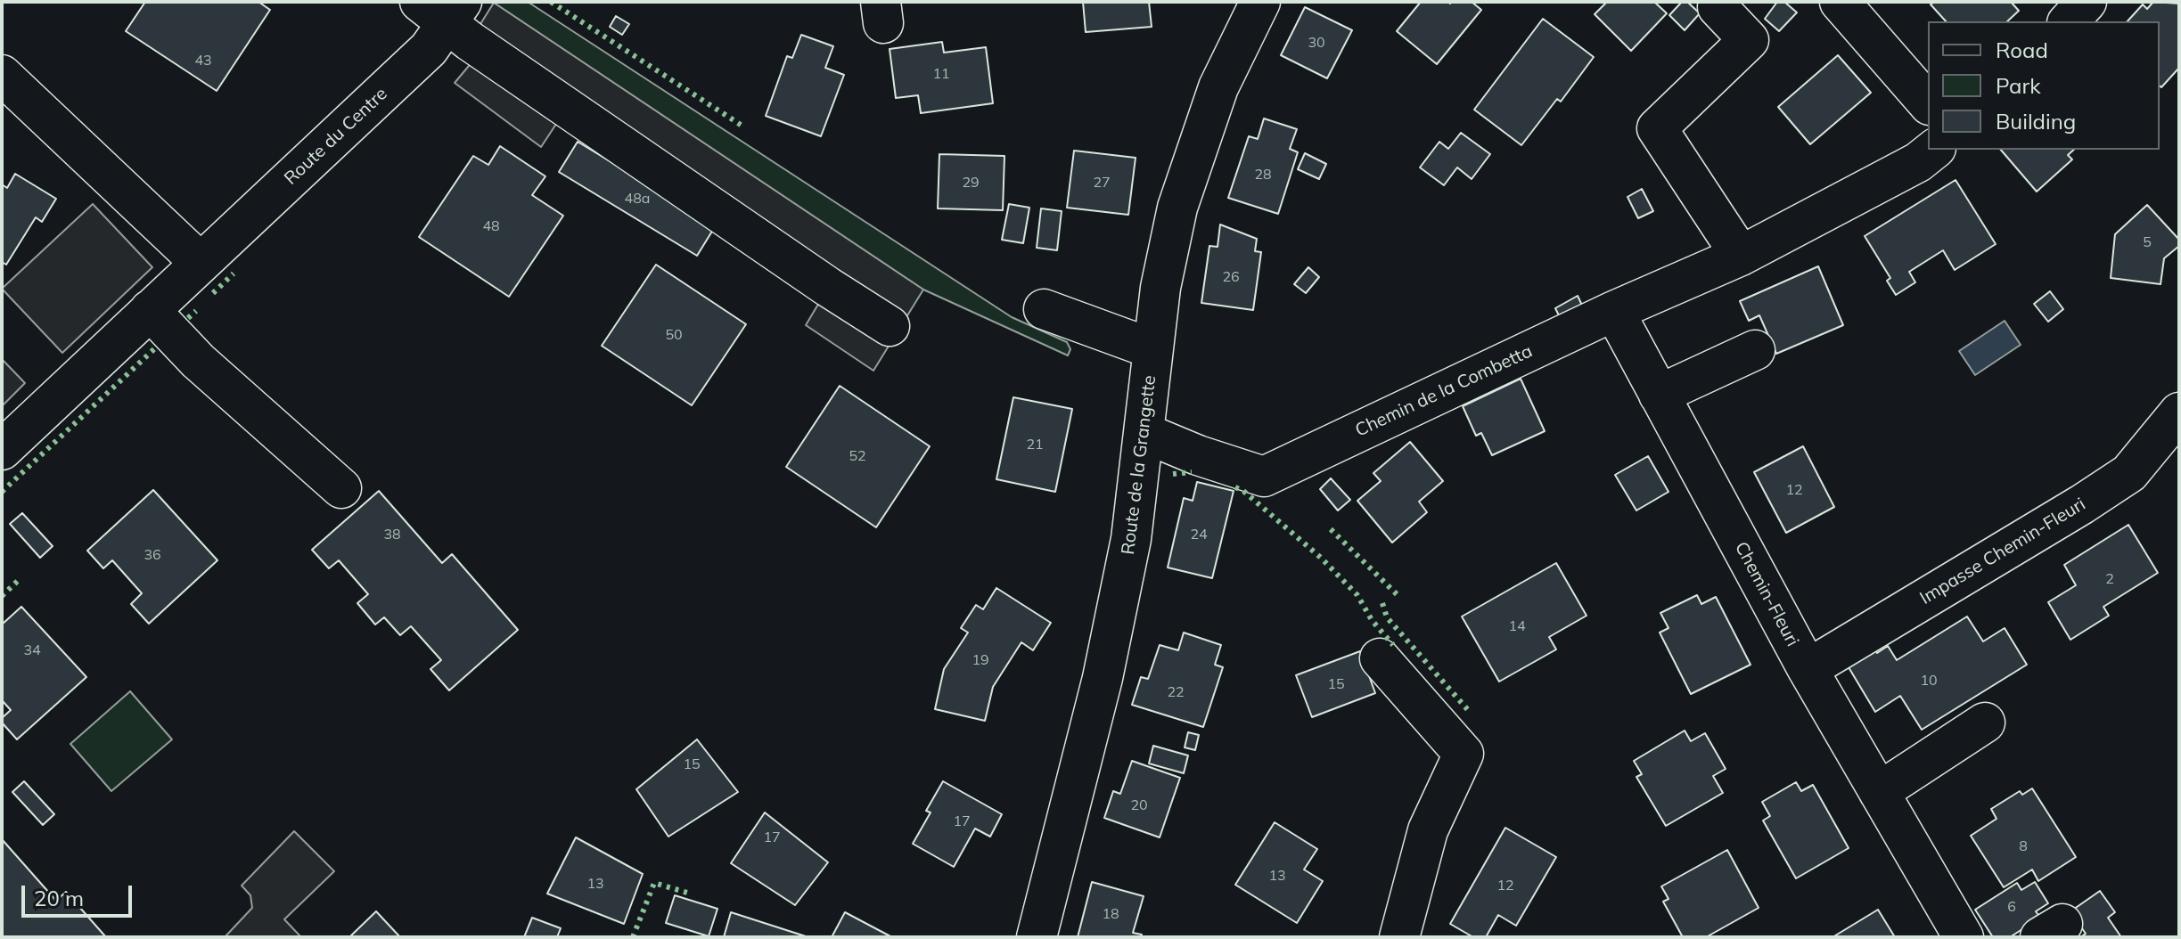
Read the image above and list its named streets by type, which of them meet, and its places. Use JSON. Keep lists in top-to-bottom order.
{
  "streets": {
    "street": [
      "Route du Centre",
      "Chemin de la Combetta",
      "Route de la Grangette",
      "Impasse Chemin-Fleuri",
      "Chemin-Fleuri"
    ]
  },
  "crossings": [
    ["Chemin de la Combetta", "Route de la Grangette"],
    ["Chemin de la Combetta", "Chemin-Fleuri"],
    ["Impasse Chemin-Fleuri", "Chemin-Fleuri"]
  ],
  "house_numbers": [
    "30",
    "43",
    "11",
    "28",
    "29",
    "27",
    "48a",
    "48",
    "5",
    "26",
    "50",
    "21",
    "52",
    "12",
    "38",
    "24",
    "36",
    "2",
    "14",
    "34",
    "19",
    "10",
    "15",
    "22",
    "15",
    "20",
    "17",
    "17",
    "8",
    "13",
    "13",
    "12",
    "6",
    "18"
  ],
  "legend": ["Road", "Park", "Building"],
  "scale_bar": "20 m"
}
